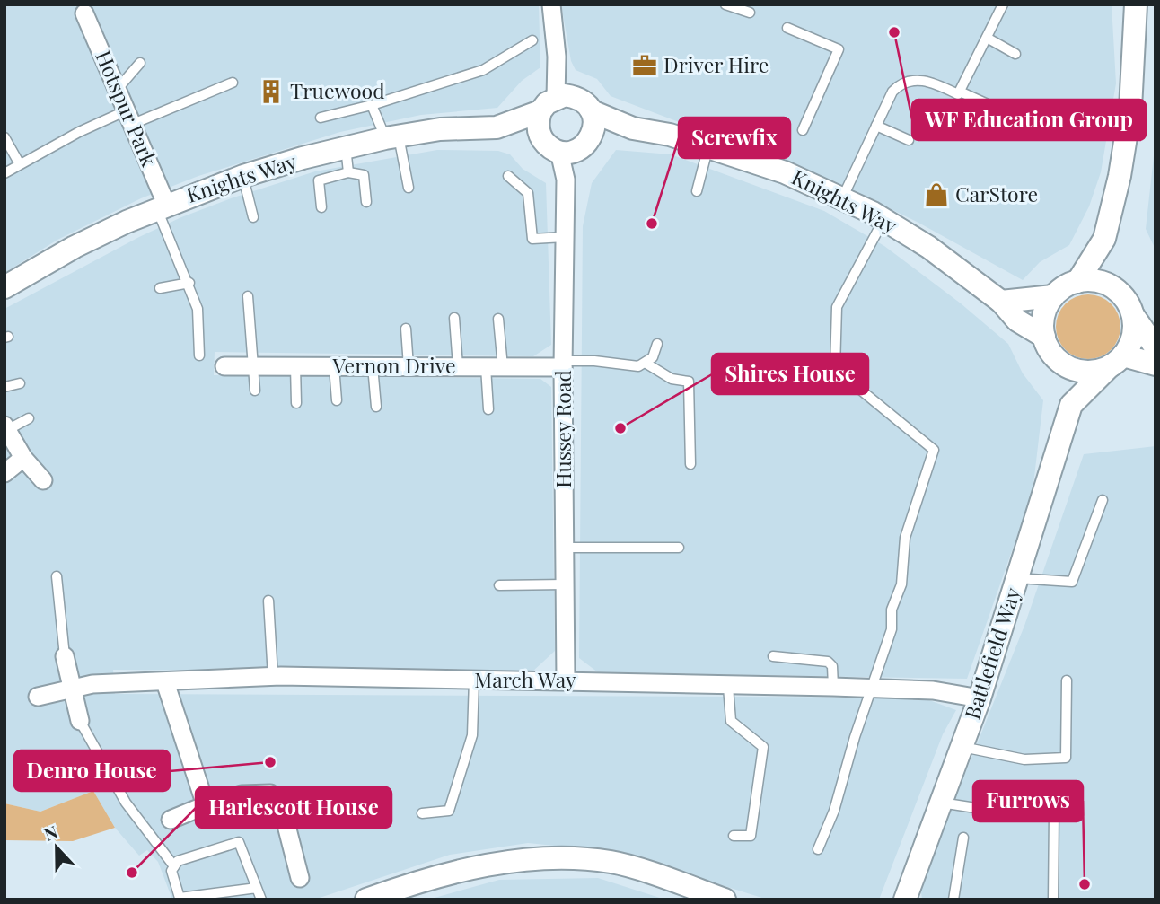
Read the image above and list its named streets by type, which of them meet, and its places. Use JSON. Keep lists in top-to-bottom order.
{
  "streets": {
    "street": [
      "Hotspur Park",
      "Knights Way",
      "Vernon Drive",
      "Hussey Road",
      "Battlefield Way",
      "March Way"
    ]
  },
  "crossings": [
    ["Hotspur Park", "Knights Way"],
    ["Knights Way", "Hussey Road"],
    ["Knights Way", "Battlefield Way"],
    ["Vernon Drive", "Hussey Road"],
    ["Hussey Road", "March Way"],
    ["Battlefield Way", "March Way"]
  ],
  "places": {
    "other": [
      "WF Education Group",
      "Screwfix",
      "Shires House",
      "Denro House",
      "Harlescott House",
      "Furrows"
    ],
    "office": ["Driver Hire"],
    "building": ["Truewood"],
    "shop": ["CarStore"]
  },
  "north": "top"
}
